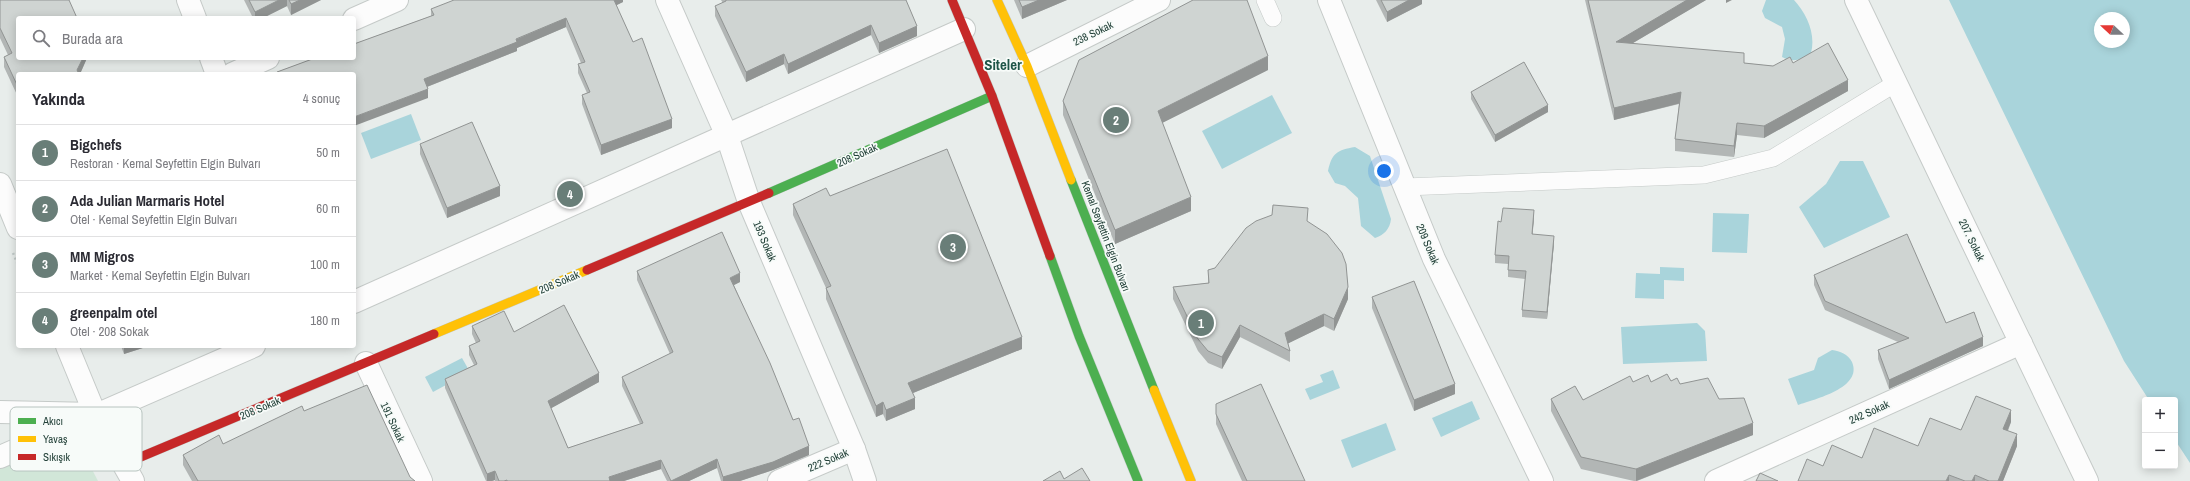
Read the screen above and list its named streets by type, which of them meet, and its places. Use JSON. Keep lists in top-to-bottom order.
{
  "streets": {
    "main road": ["208 Sokak", "Kemal Seyfettin Elgin Bulvarı"],
    "street": [
      "238 Sokak",
      "207. Sokak",
      "193 Sokak",
      "209 Sokak",
      "242 Sokak",
      "191 Sokak",
      "222 Sokak"
    ]
  },
  "crossings": [
    ["238 Sokak", "Kemal Seyfettin Elgin Bulvarı"],
    ["208 Sokak", "193 Sokak"],
    ["208 Sokak", "191 Sokak"],
    ["207. Sokak", "242 Sokak"],
    ["193 Sokak", "222 Sokak"]
  ],
  "districts": ["Siteler"],
  "legend": ["Akıcı", "Yavaş", "Sıkışık"],
  "north": "left",
  "page": {
    "search": "Burada ara",
    "heading": ["Yakında", "4 sonuç"],
    "pins": [
      "2",
      "4",
      "3",
      "1"
    ],
    "list": [
      {
        "mark": "1",
        "name": "Bigchefs",
        "note": "Restoran · Kemal Seyfettin Elgin Bulvarı",
        "value": "50 m"
      },
      {
        "mark": "2",
        "name": "Ada Julian Marmaris Hotel",
        "note": "Otel · Kemal Seyfettin Elgin Bulvarı",
        "value": "60 m"
      },
      {
        "mark": "3",
        "name": "MM Migros",
        "note": "Market · Kemal Seyfettin Elgin Bulvarı",
        "value": "100 m"
      },
      {
        "mark": "4",
        "name": "greenpalm otel",
        "note": "Otel · 208 Sokak",
        "value": "180 m"
      }
    ],
    "map_buttons": ["+", "−"]
  }
}
